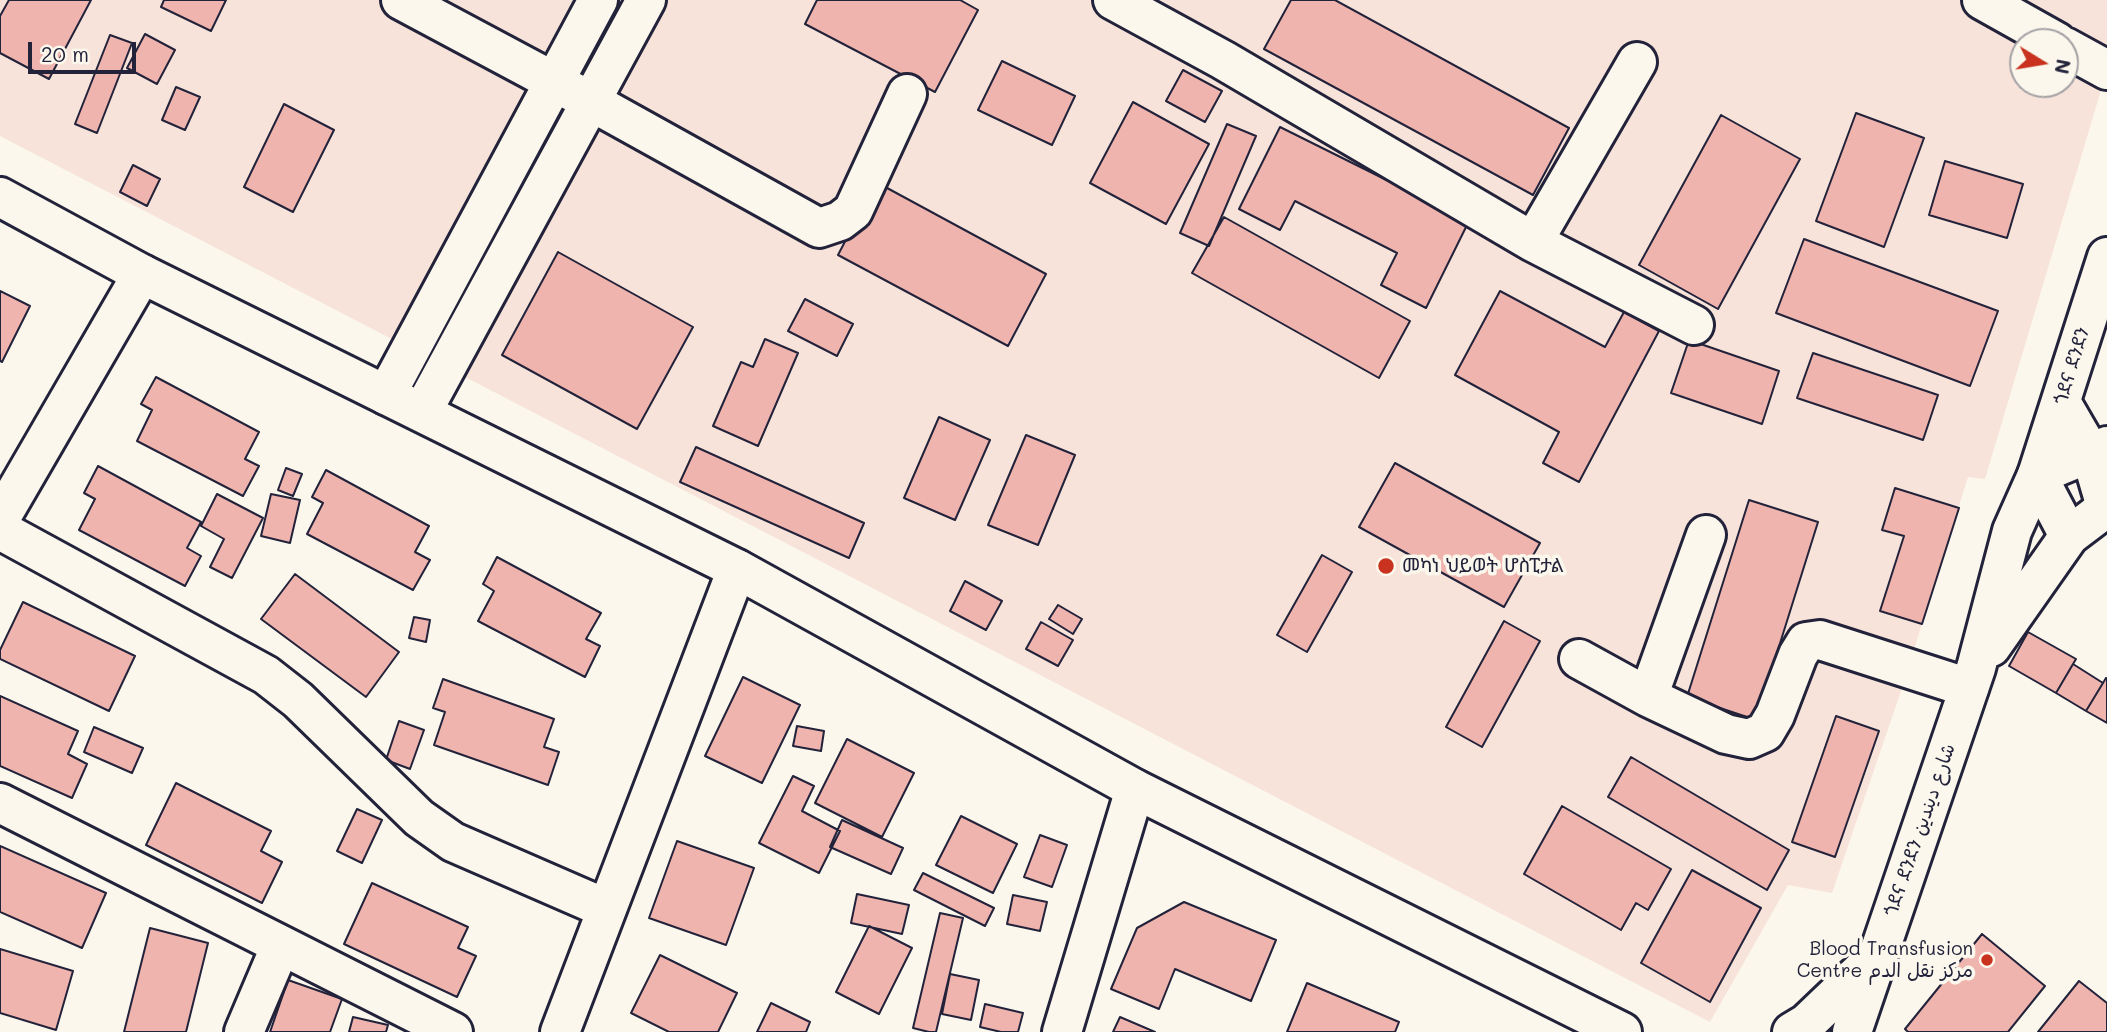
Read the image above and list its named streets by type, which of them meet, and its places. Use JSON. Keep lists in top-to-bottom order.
{
  "streets": {
    "main road": ["ጎደና ደንደን", "ጎደና ደንደን شارع ديندين"]
  },
  "crossings": [
    ["ጎደና ደንደን", "ጎደና ደንደን شارع ديندين"]
  ],
  "places": ["መካነ ህይወት ሆስፒታል", "Blood Transfusion Centre مركز نقل الدم"],
  "scale_bar": "20 m",
  "north": "right"
}
